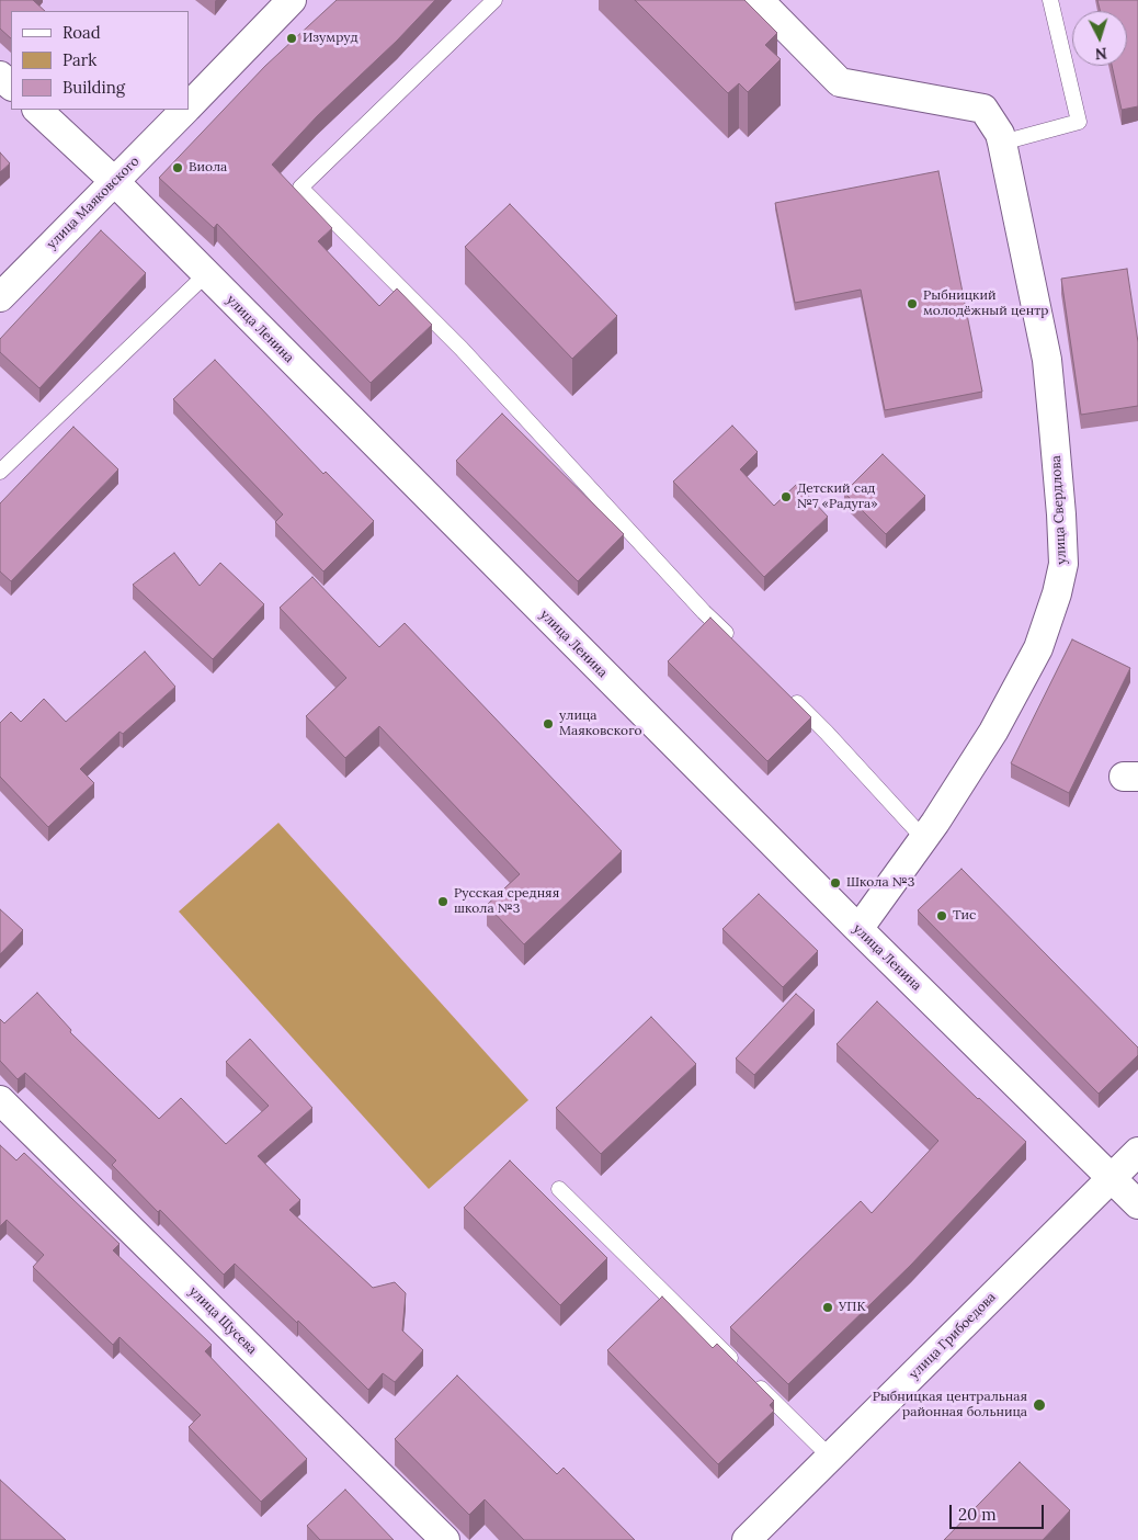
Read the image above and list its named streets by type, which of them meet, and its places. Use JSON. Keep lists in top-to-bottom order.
{
  "streets": {
    "street": [
      "улица Маяковского",
      "улица Ленина",
      "улица Свердлова",
      "улица Щусева",
      "улица Грибоедова"
    ]
  },
  "crossings": [
    ["улица Маяковского", "улица Ленина"],
    ["улица Ленина", "улица Свердлова"],
    ["улица Ленина", "улица Грибоедова"]
  ],
  "places": [
    "Изумруд",
    "Виола",
    "Рыбницкий молодёжный центр",
    "Детский сад №7 «Радуга»",
    "улица Маяковского",
    "Школа №3",
    "Русская средняя школа №3",
    "Тис",
    "УПК",
    "Рыбницкая центральная районная больница"
  ],
  "legend": ["Road", "Park", "Building"],
  "scale_bar": "20 m",
  "north": "bottom"
}
